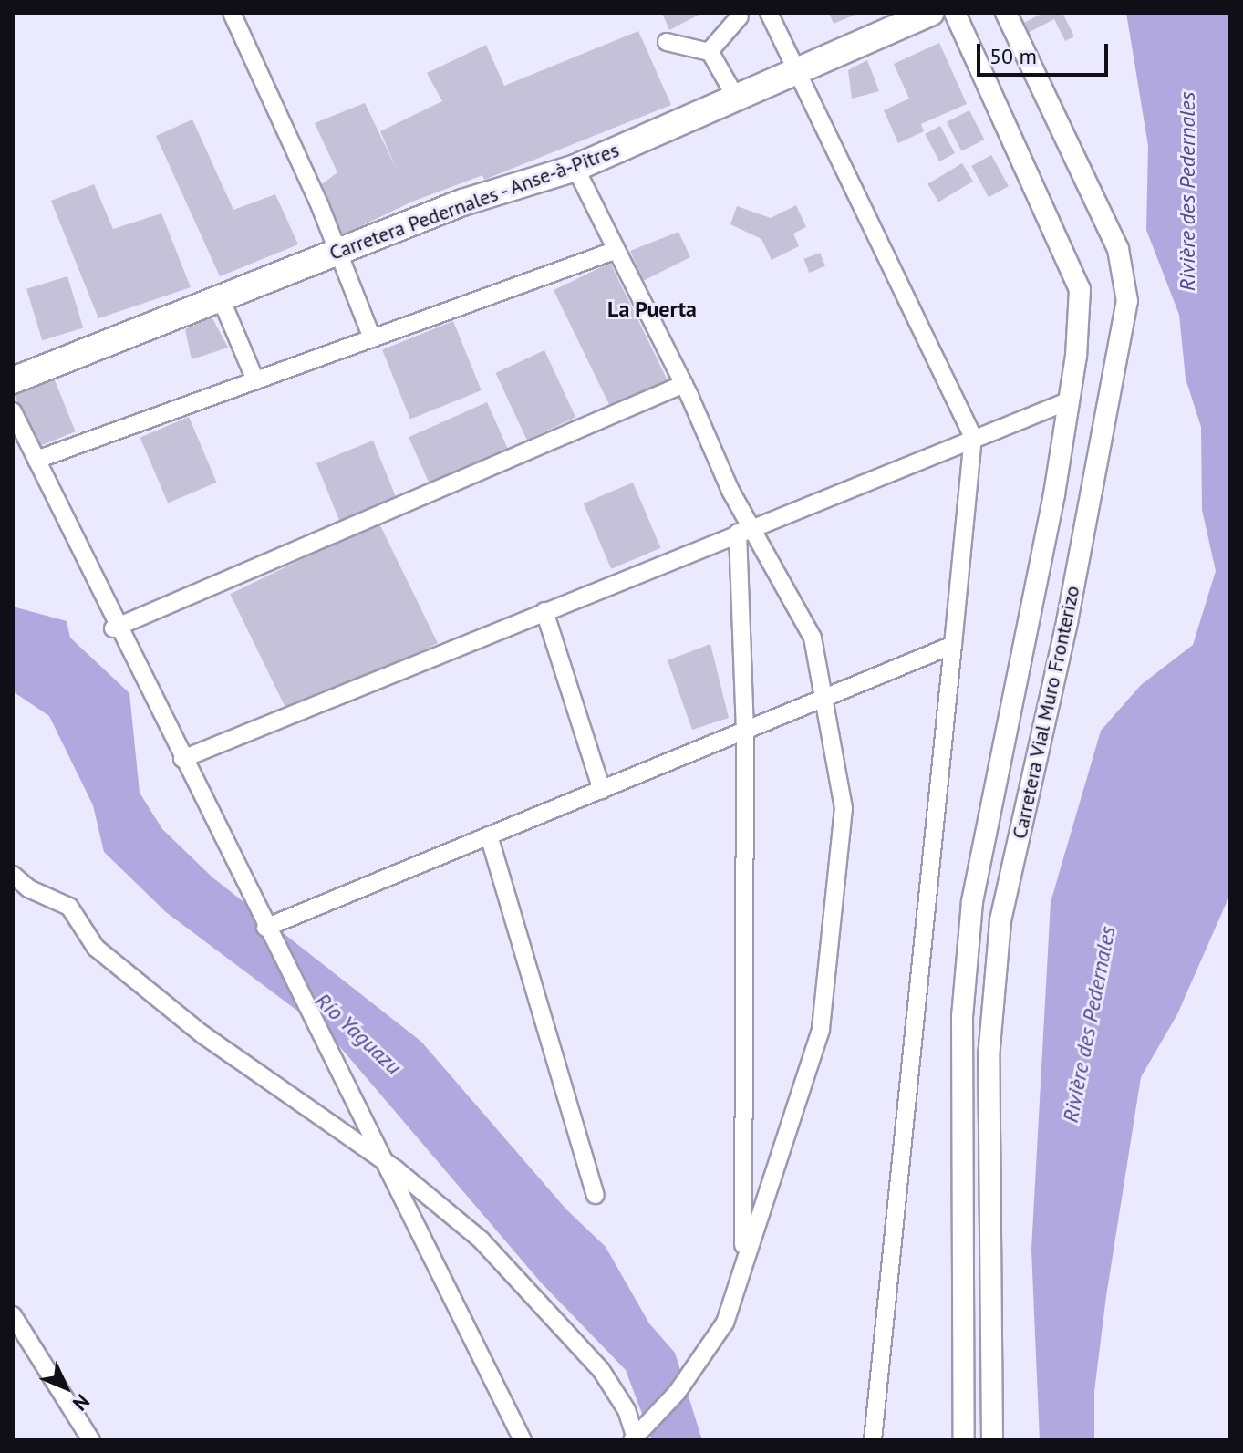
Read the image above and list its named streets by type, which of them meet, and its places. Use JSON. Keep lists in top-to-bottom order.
{
  "streets": {
    "main road": ["Carretera Pedernales - Anse-à-Pitres"],
    "street": ["Carretera Vial Muro Fronterizo"]
  },
  "districts": ["La Puerta"],
  "water": ["Rivière des Pedernales", "Río Yaguazu"],
  "scale_bar": "50 m",
  "north": "bottom right"
}
